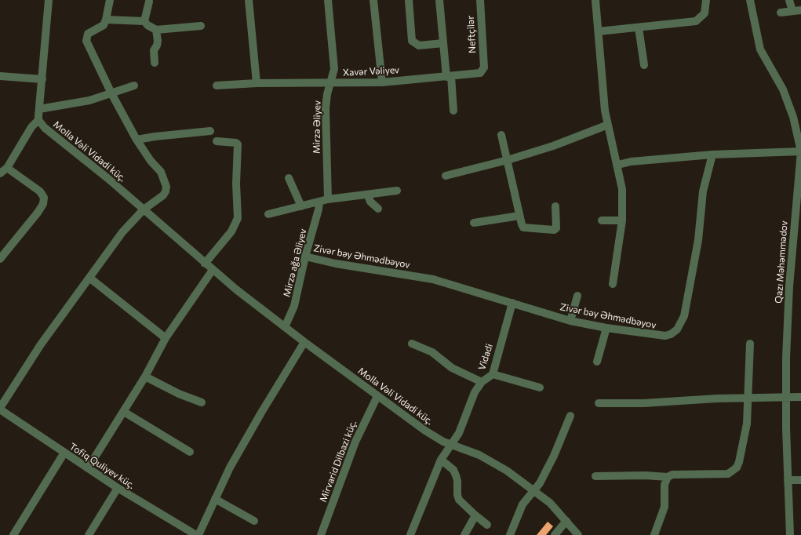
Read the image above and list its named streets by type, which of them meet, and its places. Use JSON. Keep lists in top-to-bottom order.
{
  "streets": {
    "street": [
      "Neftçilər",
      "Xavər Vəliyev",
      "Mirzə Əliyev",
      "Molla Vəli Vidadi küç.",
      "Zivər bəy Əhmədbəyov",
      "Qazı Məhəmmədov",
      "Mirzə ağa Əliyev",
      "Vidadi",
      "Mirvarid Dilbazi küç.",
      "Tofiq Quliyev küç."
    ]
  },
  "crossings": [
    ["Neftçilər", "Xavər Vəliyev"],
    ["Xavər Vəliyev", "Mirzə Əliyev"],
    ["Molla Vəli Vidadi küç.", "Mirzə ağa Əliyev"],
    ["Molla Vəli Vidadi küç.", "Vidadi"],
    ["Molla Vəli Vidadi küç.", "Mirvarid Dilbazi küç."],
    ["Zivər bəy Əhmədbəyov", "Mirzə ağa Əliyev"],
    ["Zivər bəy Əhmədbəyov", "Vidadi"]
  ]
}
